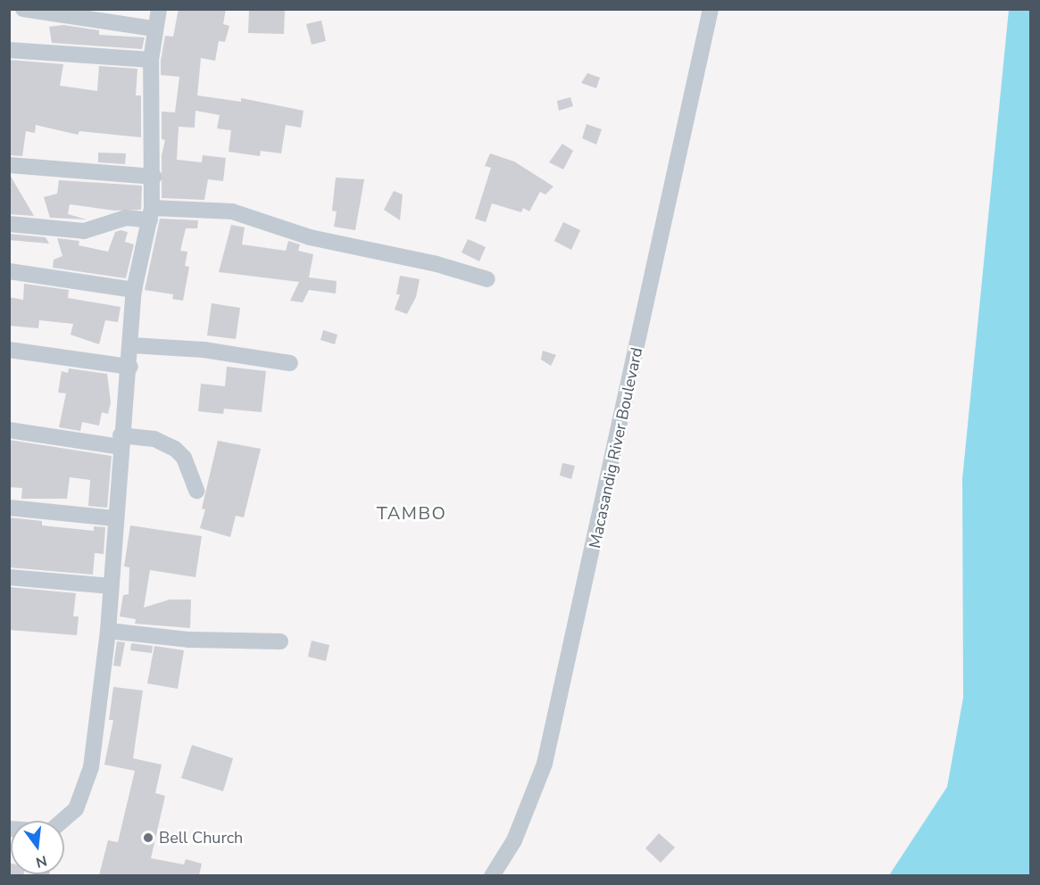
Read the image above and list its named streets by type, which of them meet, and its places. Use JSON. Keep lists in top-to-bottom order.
{
  "streets": {
    "street": ["Macasandig River Boulevard"]
  },
  "districts": ["TAMBO"],
  "places": ["Bell Church"],
  "north": "bottom"
}
